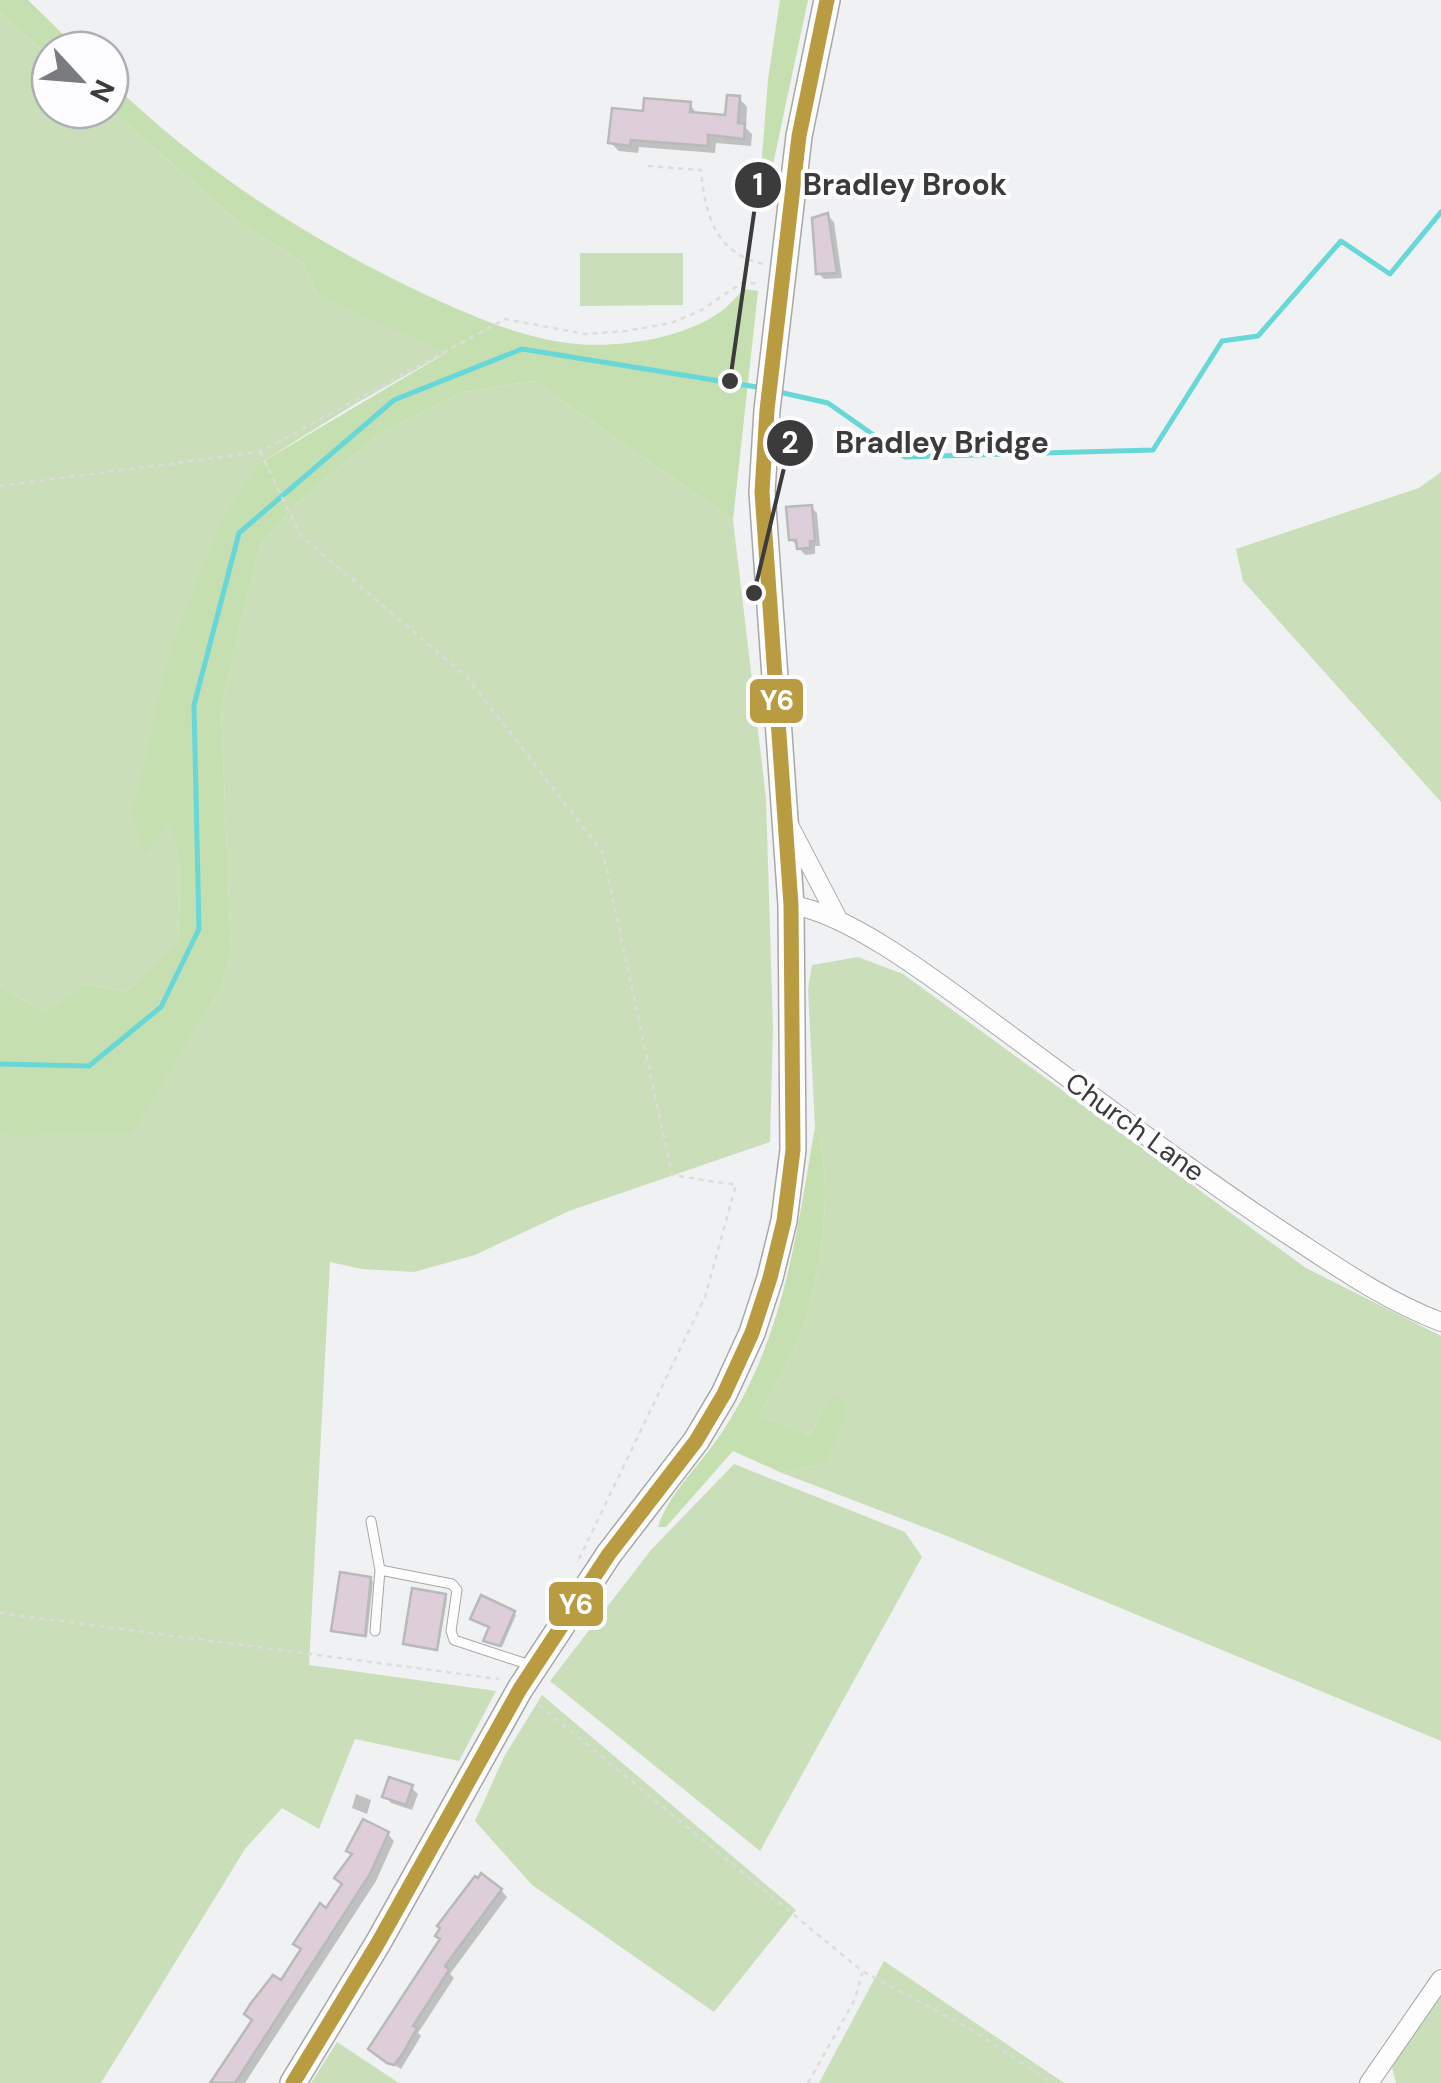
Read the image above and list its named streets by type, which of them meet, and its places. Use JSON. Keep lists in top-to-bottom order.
{
  "streets": {
    "street": ["Church Lane"]
  },
  "places": ["Bradley Brook", "Bradley Bridge"],
  "lines": ["transit line Y6"],
  "north": "bottom right"
}
